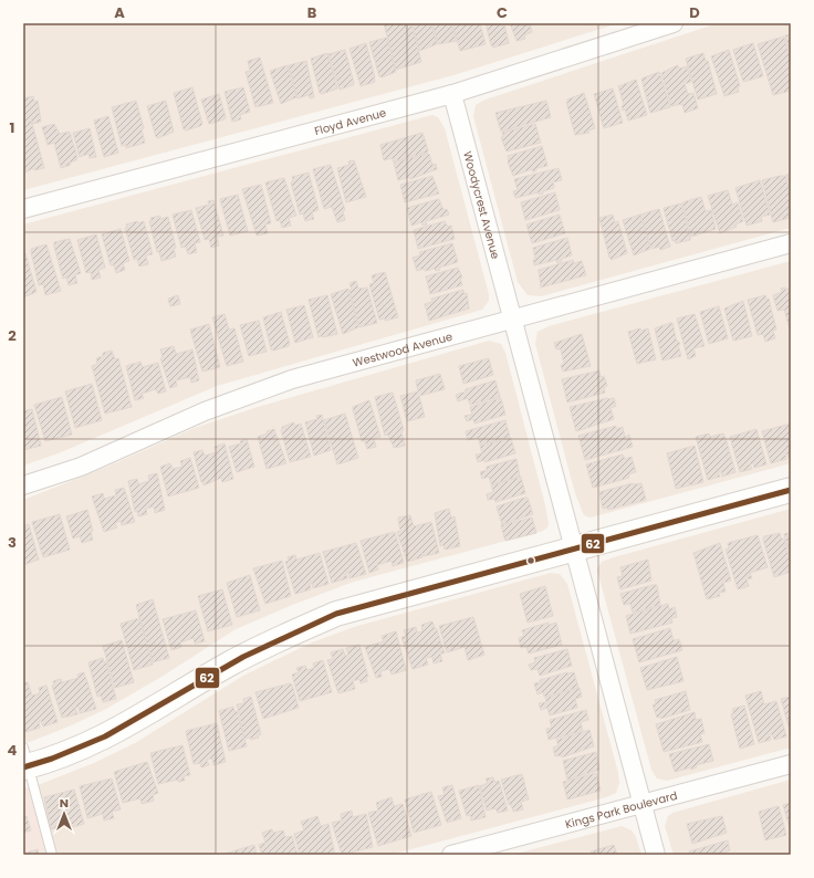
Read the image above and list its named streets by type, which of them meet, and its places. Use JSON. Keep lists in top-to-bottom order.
{
  "streets": {
    "street": [
      "Floyd Avenue",
      "Woodycrest Avenue",
      "Westwood Avenue",
      "Kings Park Boulevard"
    ]
  },
  "crossings": [
    ["Floyd Avenue", "Woodycrest Avenue"],
    ["Woodycrest Avenue", "Westwood Avenue"],
    ["Woodycrest Avenue", "Kings Park Boulevard"]
  ],
  "lines": ["transit line 62"],
  "north": "top",
  "grid": {
    "columns": [
      "A",
      "B",
      "C",
      "D"
    ],
    "rows": [
      "1",
      "2",
      "3",
      "4"
    ]
  }
}
